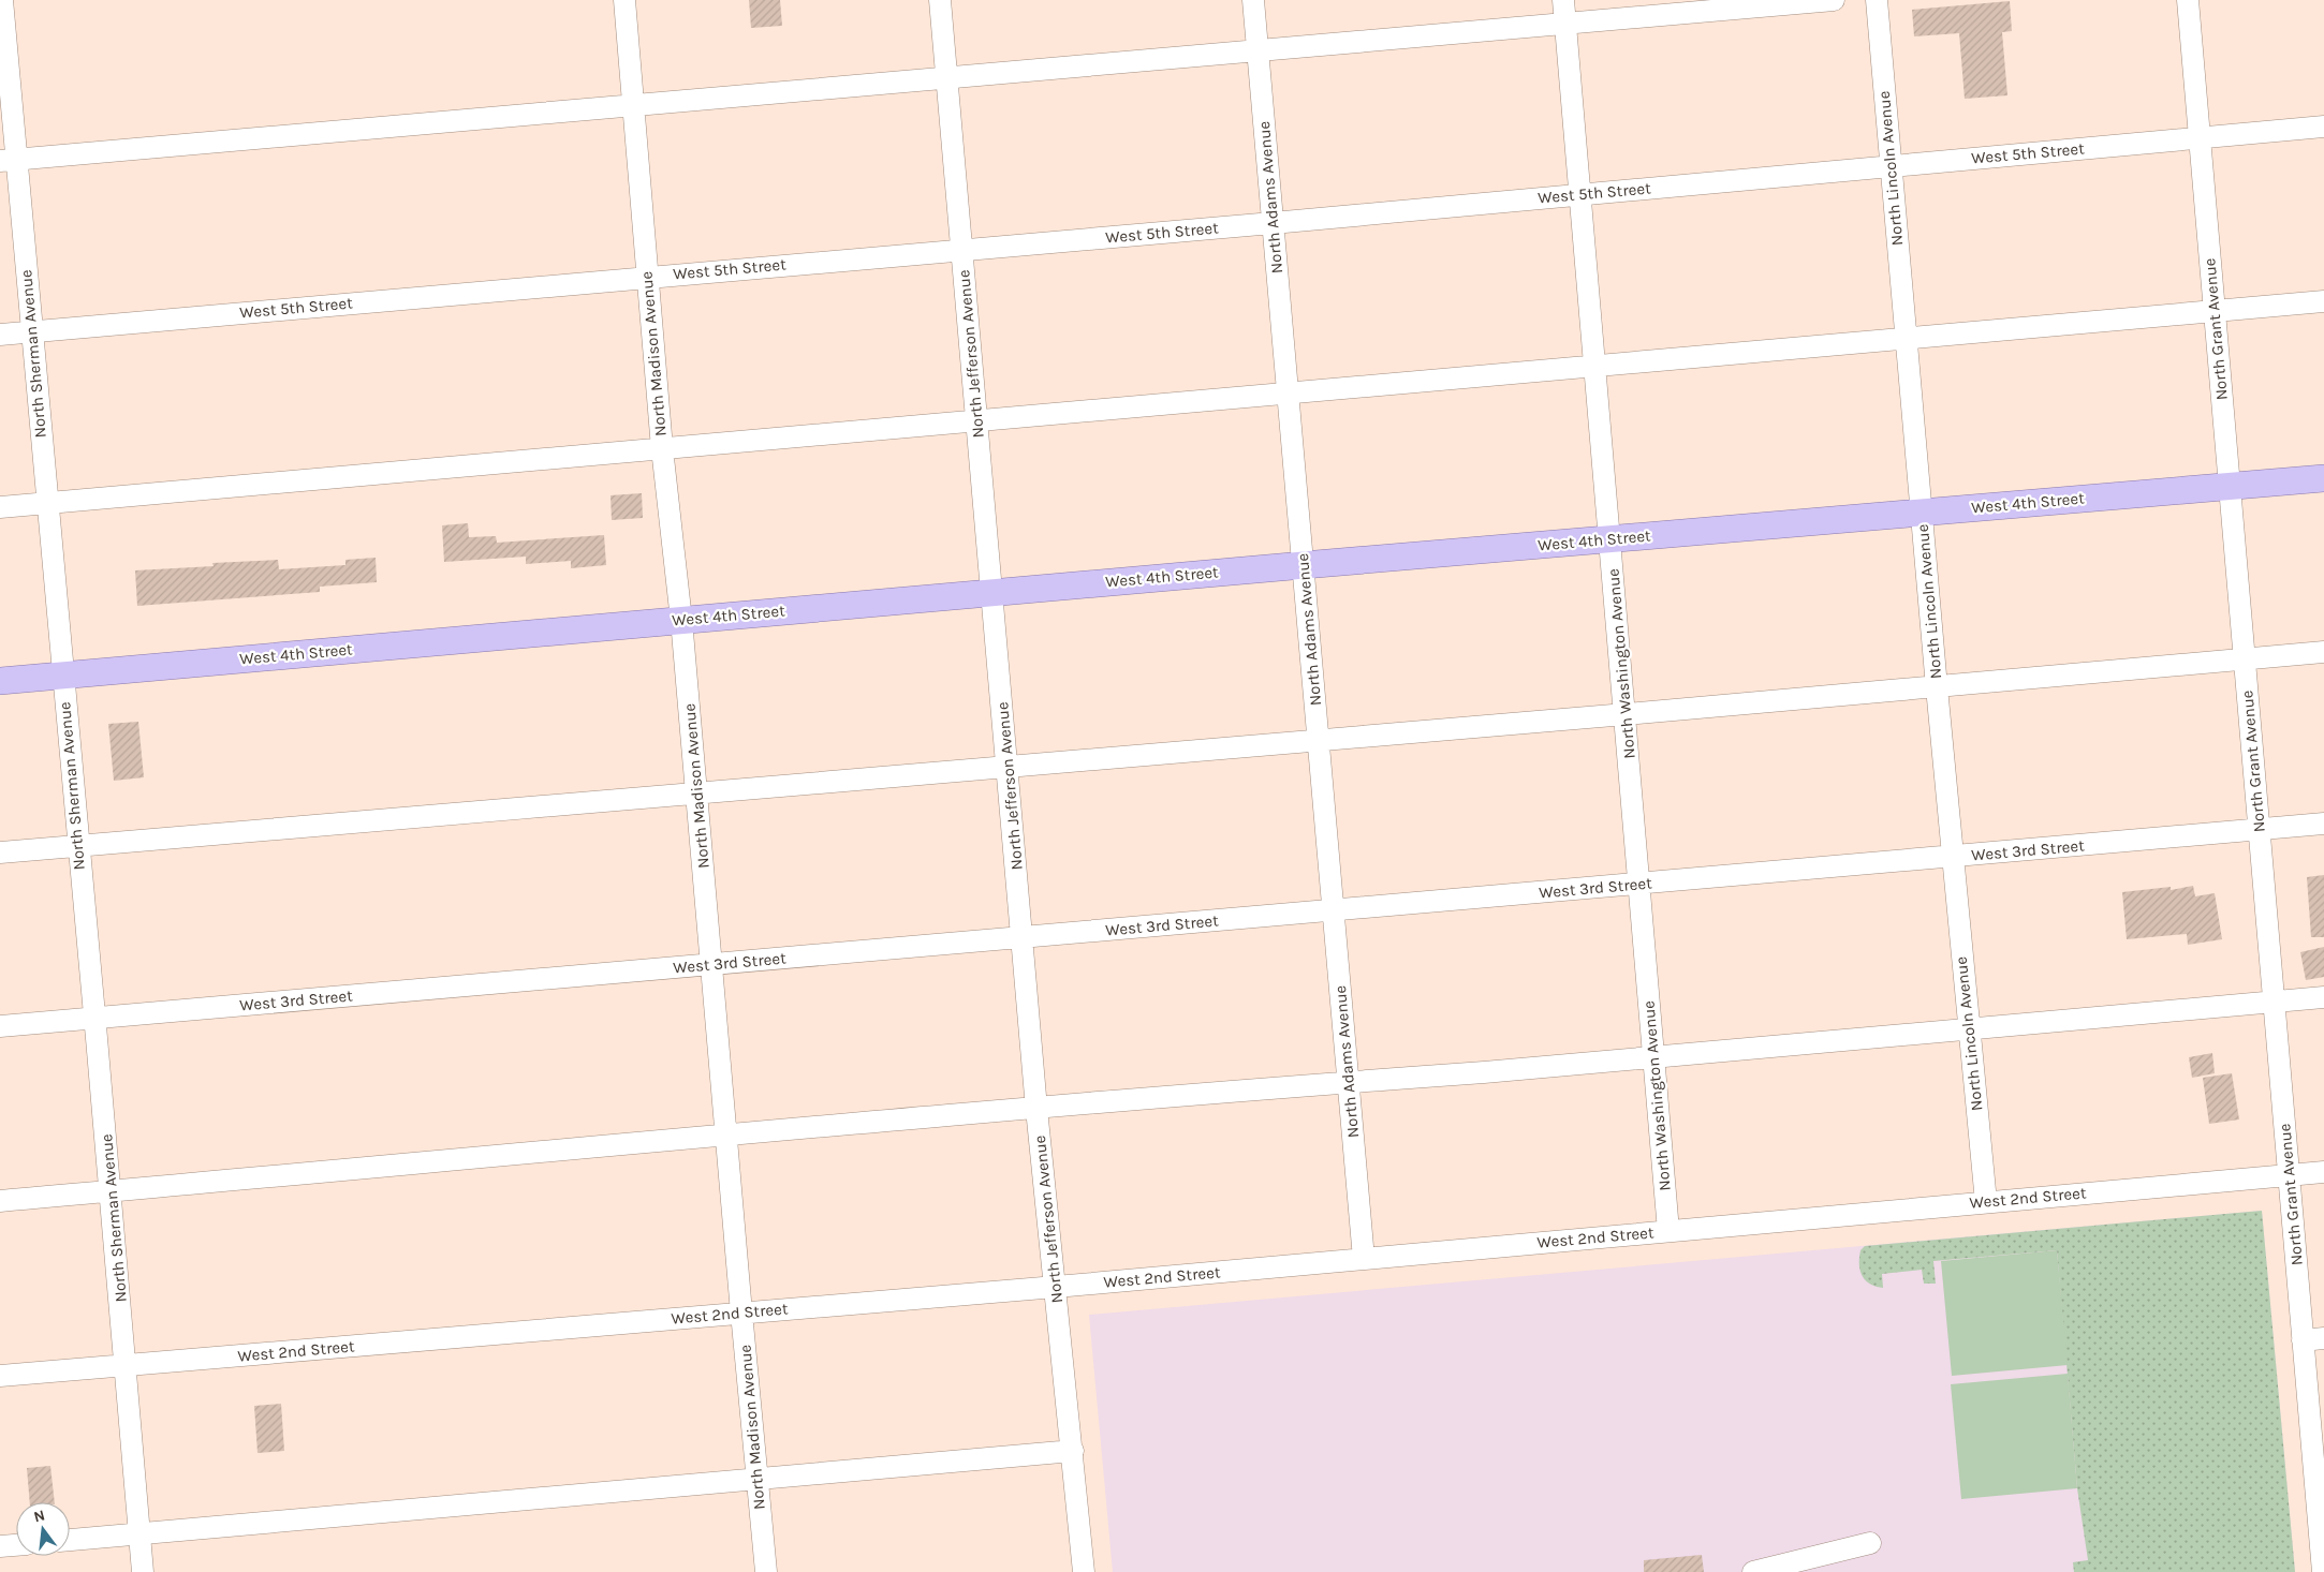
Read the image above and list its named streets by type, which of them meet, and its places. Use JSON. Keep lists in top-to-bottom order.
{
  "streets": {
    "main road": ["West 4th Street"],
    "street": [
      "West 5th Street",
      "North Lincoln Avenue",
      "North Adams Avenue",
      "North Grant Avenue",
      "North Sherman Avenue",
      "North Madison Avenue",
      "North Jefferson Avenue",
      "North Washington Avenue",
      "West 3rd Street",
      "West 2nd Street"
    ]
  },
  "crossings": [
    ["West 5th Street", "North Lincoln Avenue"],
    ["West 5th Street", "North Adams Avenue"],
    ["West 5th Street", "North Grant Avenue"],
    ["West 5th Street", "North Sherman Avenue"],
    ["West 5th Street", "North Madison Avenue"],
    ["West 5th Street", "North Jefferson Avenue"],
    ["West 5th Street", "North Washington Avenue"],
    ["North Lincoln Avenue", "West 4th Street"],
    ["North Lincoln Avenue", "West 3rd Street"],
    ["North Lincoln Avenue", "West 2nd Street"],
    ["North Adams Avenue", "West 4th Street"],
    ["North Adams Avenue", "West 3rd Street"],
    ["North Adams Avenue", "West 2nd Street"],
    ["North Grant Avenue", "West 4th Street"],
    ["North Grant Avenue", "West 3rd Street"],
    ["North Grant Avenue", "West 2nd Street"],
    ["North Sherman Avenue", "West 4th Street"],
    ["North Sherman Avenue", "West 3rd Street"],
    ["North Sherman Avenue", "West 2nd Street"],
    ["North Madison Avenue", "West 4th Street"],
    ["North Madison Avenue", "West 3rd Street"],
    ["North Madison Avenue", "West 2nd Street"],
    ["North Jefferson Avenue", "West 4th Street"],
    ["North Jefferson Avenue", "West 3rd Street"],
    ["North Jefferson Avenue", "West 2nd Street"],
    ["West 4th Street", "North Washington Avenue"],
    ["North Washington Avenue", "West 3rd Street"],
    ["North Washington Avenue", "West 2nd Street"]
  ],
  "north": "top"
}
